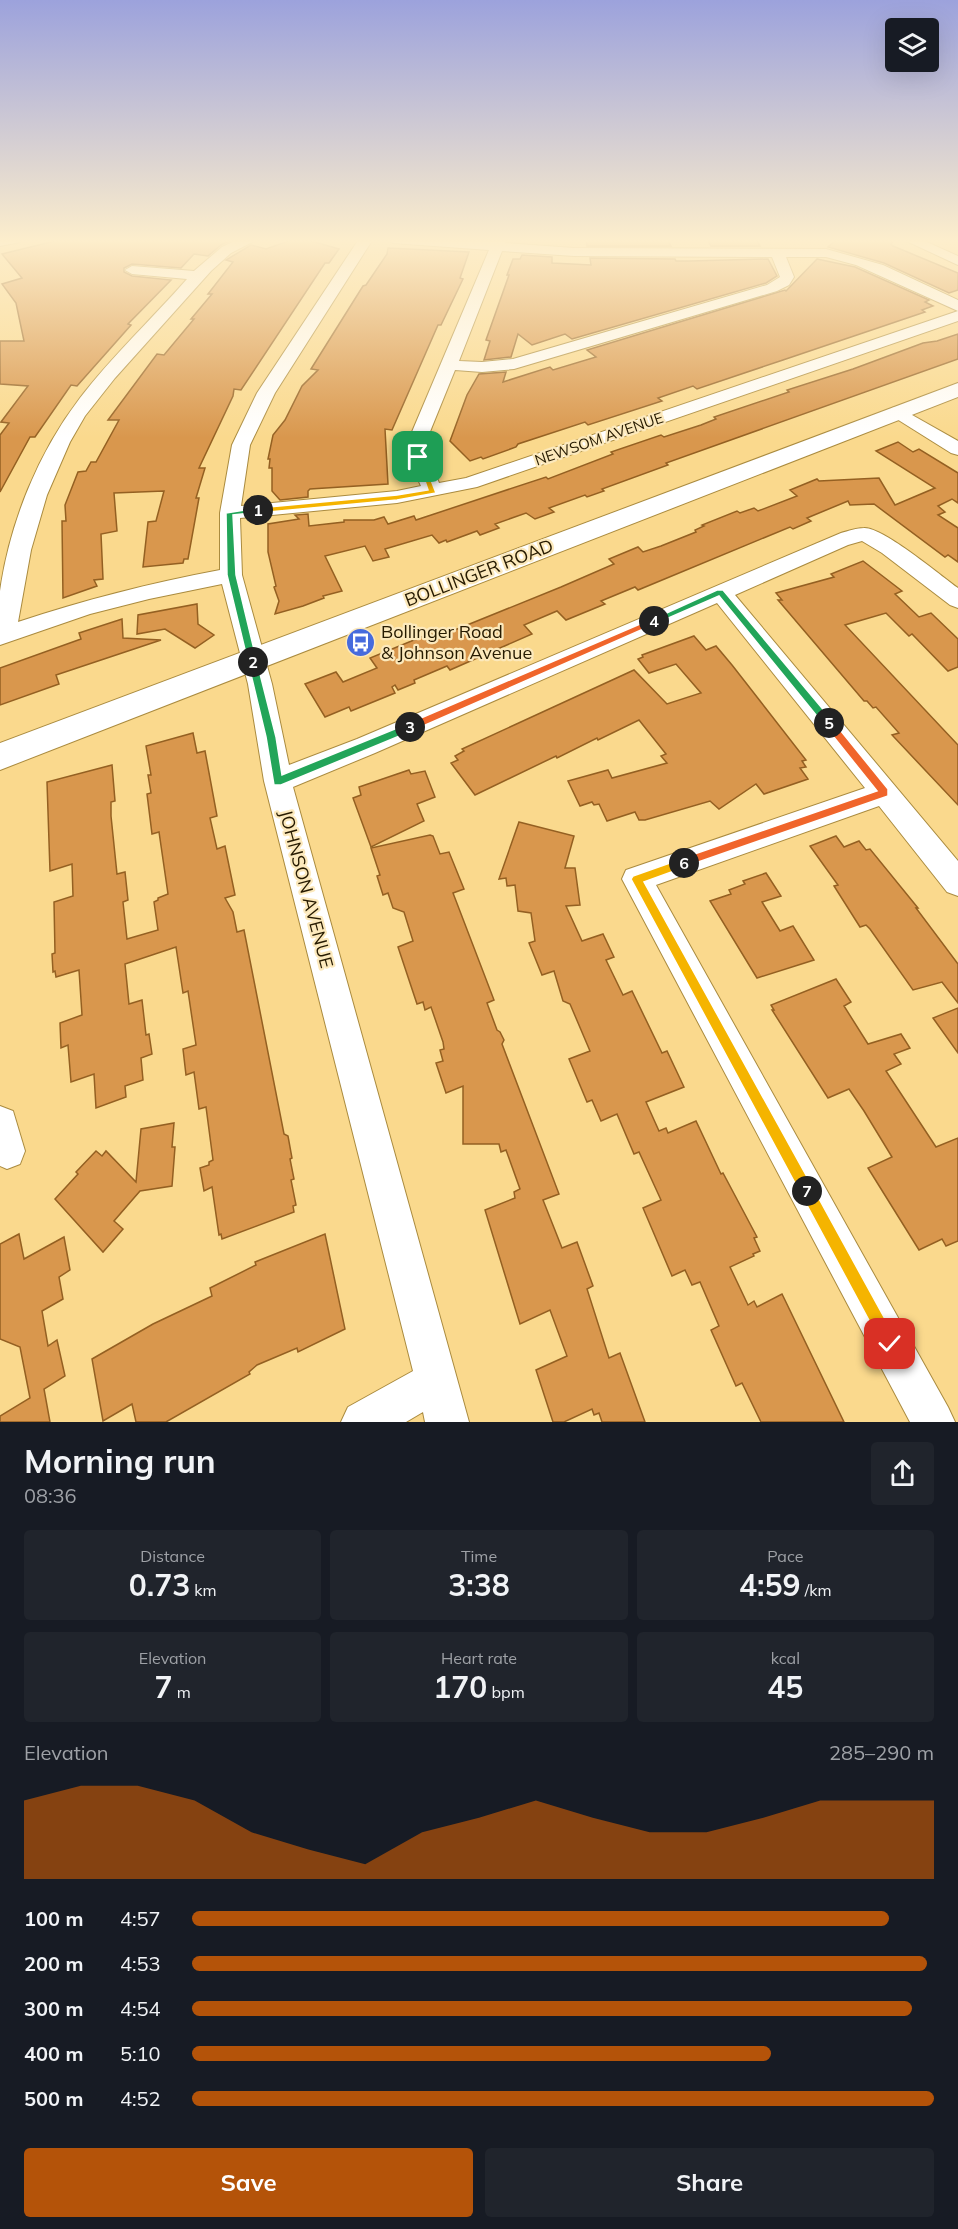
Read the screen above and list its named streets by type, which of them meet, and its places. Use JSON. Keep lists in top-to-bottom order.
{
  "streets": {
    "main road": ["BOLLINGER ROAD"],
    "street": ["NEWSOM AVENUE", "JOHNSON AVENUE"]
  },
  "crossings": [
    ["NEWSOM AVENUE", "JOHNSON AVENUE"],
    ["BOLLINGER ROAD", "JOHNSON AVENUE"]
  ],
  "places": {
    "bus stop": ["Bollinger Road & Johnson Avenue"]
  },
  "page": {
    "pins": [
      "1",
      "4",
      "2",
      "5",
      "3",
      "6",
      "7"
    ],
    "heading": ["Morning run", "08:36"],
    "stats": [
      ["Distance", "0.73 km"],
      ["Time", "3:38"],
      ["Pace", "4:59 /km"],
      ["Elevation", "7 m"],
      ["Heart rate", "170 bpm"],
      ["kcal", "45"]
    ],
    "chart": ["Elevation", "285–290 m"],
    "list": [
      {
        "name": "100 m",
        "note": "4:57"
      },
      {
        "name": "200 m",
        "note": "4:53"
      },
      {
        "name": "300 m",
        "note": "4:54"
      },
      {
        "name": "400 m",
        "note": "5:10"
      },
      {
        "name": "500 m",
        "note": "4:52"
      }
    ],
    "buttons": ["Save", "Share"]
  }
}
